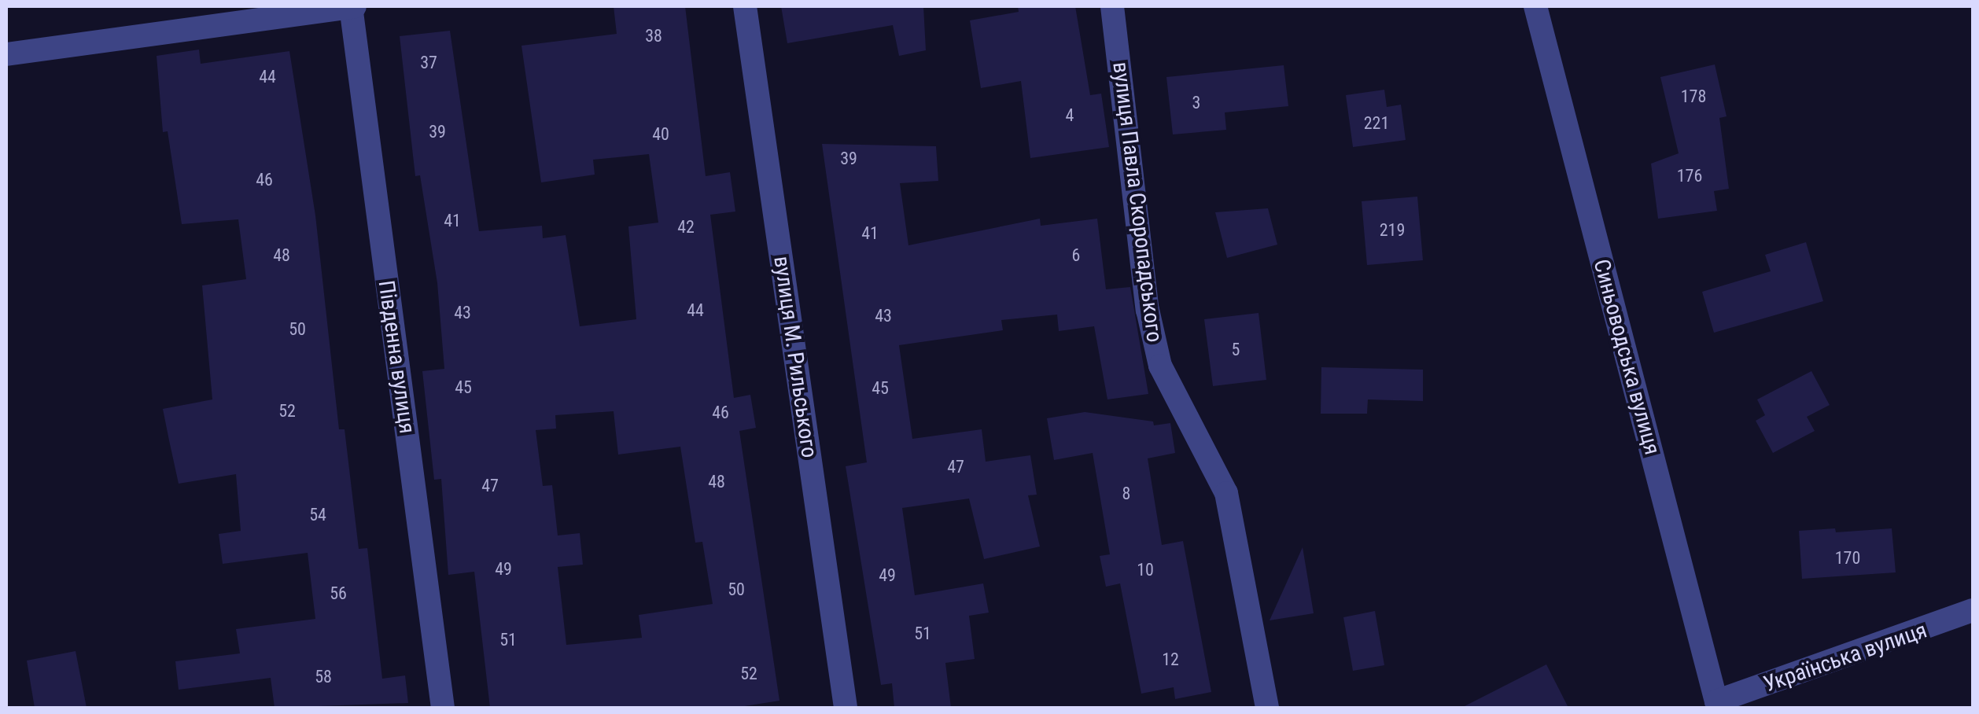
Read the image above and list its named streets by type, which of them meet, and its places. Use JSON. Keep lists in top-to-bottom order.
{
  "streets": {
    "street": [
      "вулиця Павла Скоропадського",
      "Південна вулиця",
      "вулиця М. Рильського",
      "Синьоводська вулиця",
      "Українська вулиця"
    ]
  },
  "crossings": [
    ["Синьоводська вулиця", "Українська вулиця"]
  ],
  "house_numbers": [
    "38",
    "37",
    "44",
    "178",
    "3",
    "4",
    "221",
    "39",
    "40",
    "39",
    "176",
    "46",
    "41",
    "42",
    "219",
    "41",
    "48",
    "6",
    "44",
    "43",
    "43",
    "50",
    "5",
    "45",
    "45",
    "52",
    "46",
    "47",
    "48",
    "47",
    "8",
    "54",
    "170",
    "49",
    "10",
    "49",
    "50",
    "56",
    "51",
    "51",
    "12",
    "52",
    "58"
  ]
}
